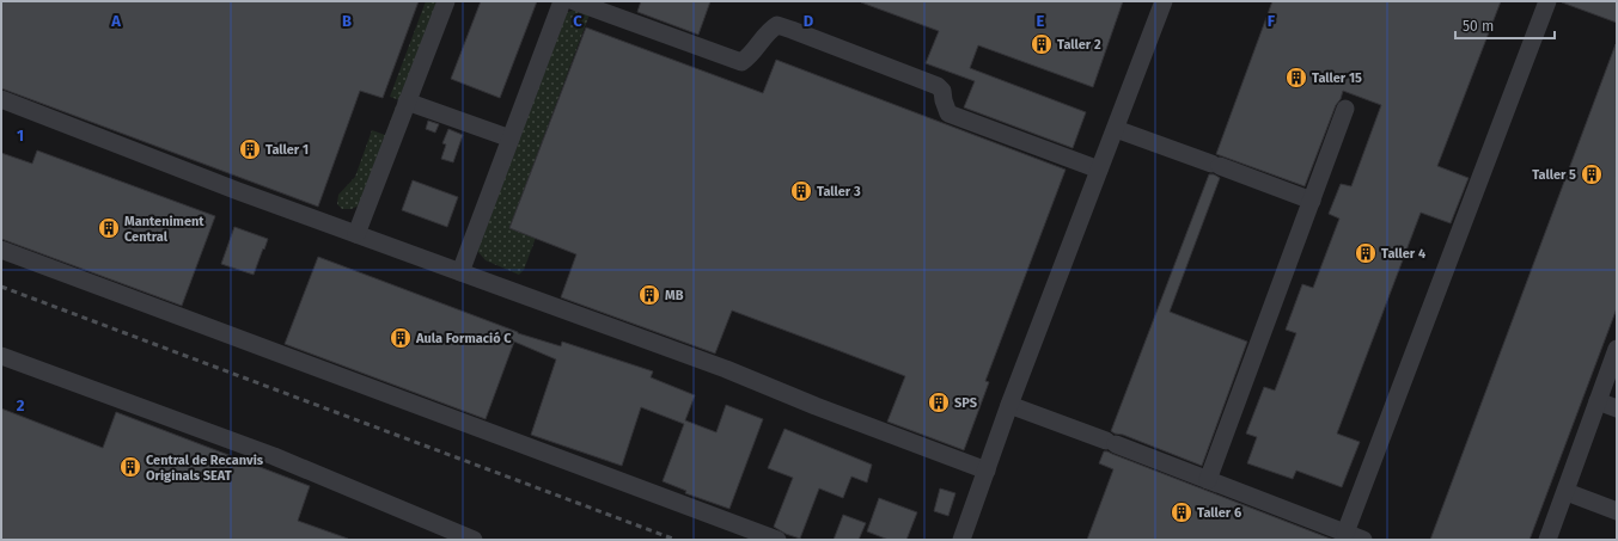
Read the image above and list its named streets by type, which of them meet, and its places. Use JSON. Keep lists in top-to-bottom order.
{
  "places": {
    "building": [
      "Taller 2",
      "Taller 15",
      "Taller 1",
      "Taller 5",
      "Taller 3",
      "Manteniment Central",
      "Taller 4",
      "MB",
      "Aula Formació C",
      "SPS",
      "Central de Recanvis Originals SEAT",
      "Taller 6"
    ]
  },
  "scale_bar": "50 m",
  "grid": {
    "columns": [
      "A",
      "B",
      "C",
      "D",
      "E",
      "F"
    ],
    "rows": ["1", "2"]
  }
}
